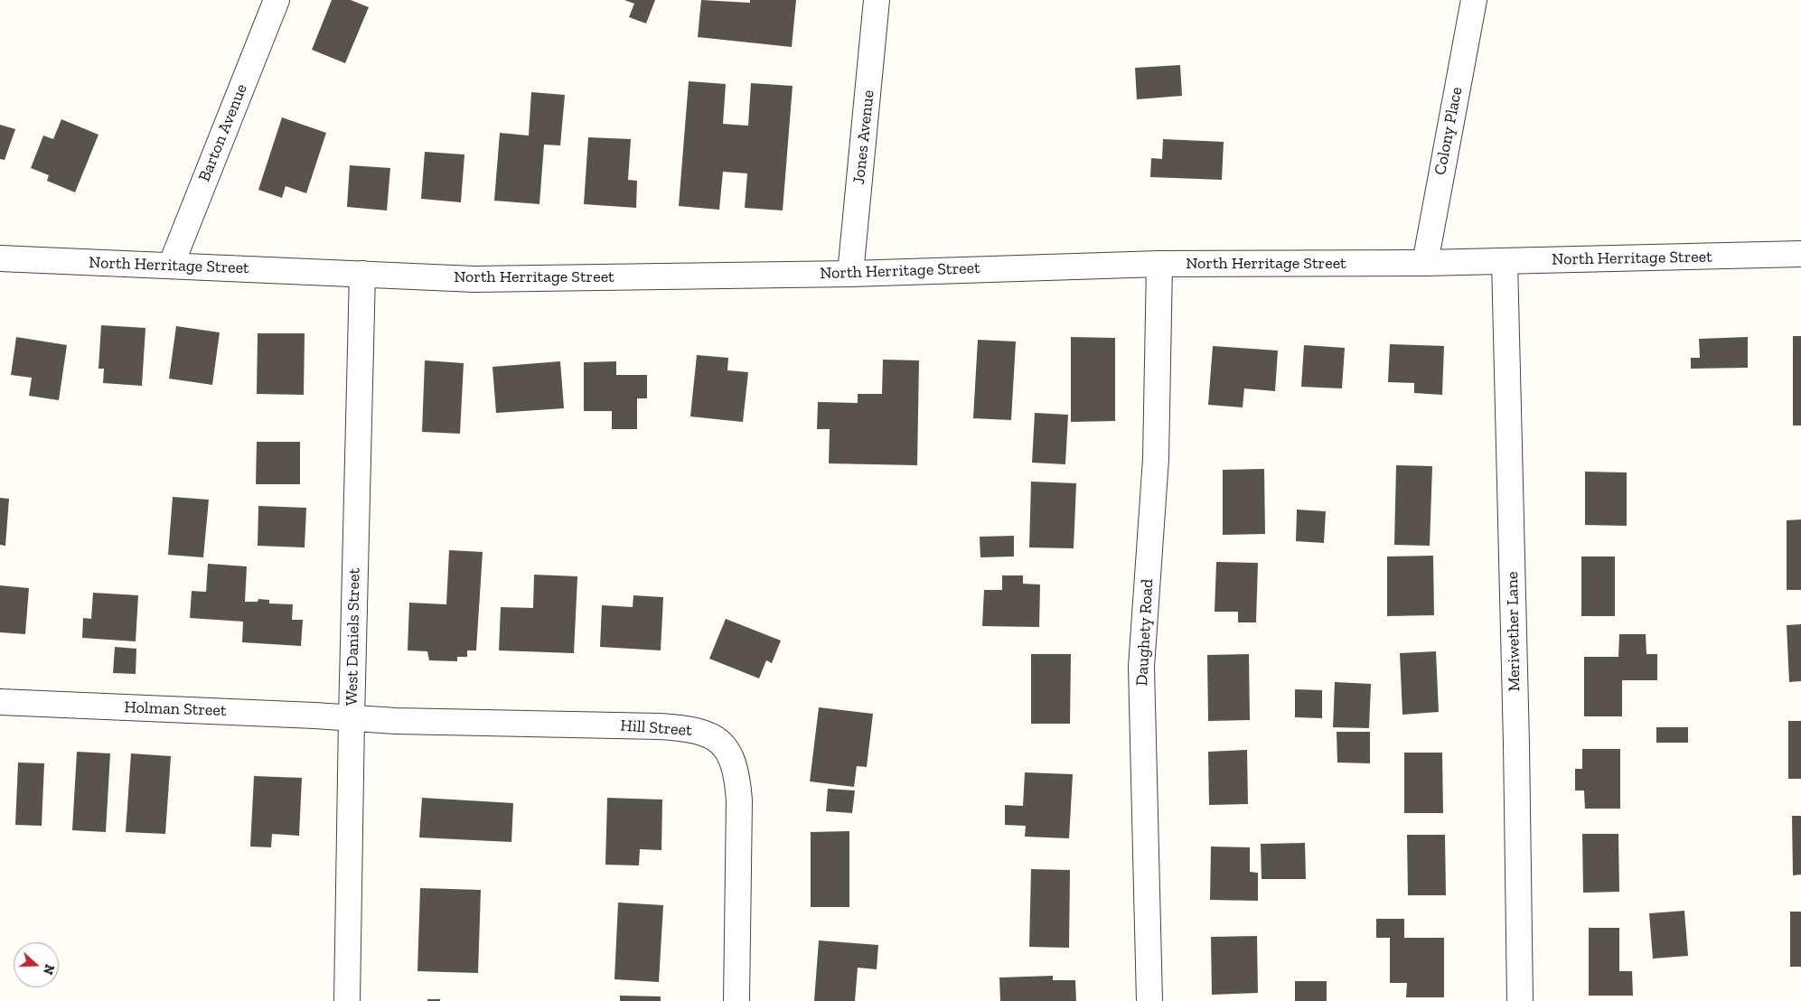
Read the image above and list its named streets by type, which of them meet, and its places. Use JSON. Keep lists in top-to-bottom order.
{
  "streets": {
    "street": [
      "Colony Place",
      "Barton Avenue",
      "Jones Avenue",
      "North Herritage Street",
      "Meriwether Lane",
      "Daughety Road",
      "West Daniels Street",
      "Holman Street",
      "Hill Street"
    ]
  },
  "crossings": [
    ["Colony Place", "North Herritage Street"],
    ["Barton Avenue", "North Herritage Street"],
    ["Jones Avenue", "North Herritage Street"],
    ["North Herritage Street", "Meriwether Lane"],
    ["North Herritage Street", "Daughety Road"],
    ["North Herritage Street", "West Daniels Street"],
    ["West Daniels Street", "Holman Street"],
    ["West Daniels Street", "Hill Street"],
    ["Holman Street", "Hill Street"]
  ],
  "north": "right"
}
